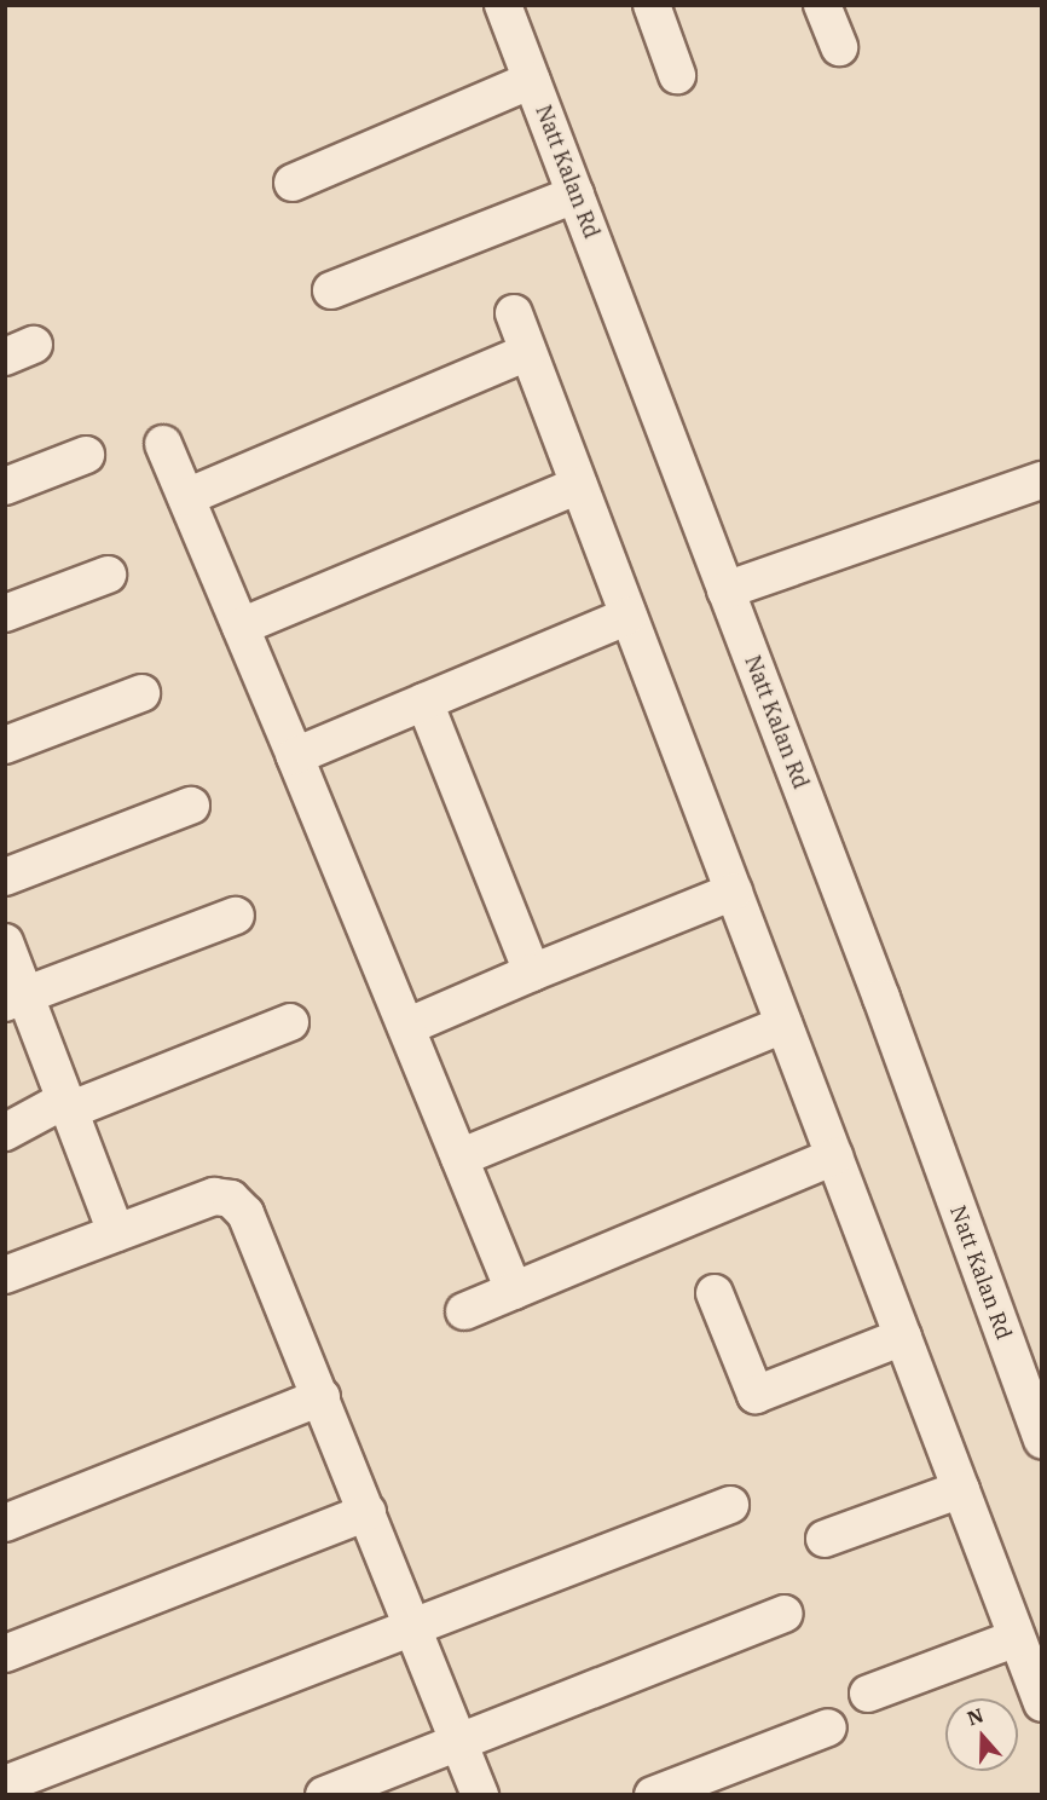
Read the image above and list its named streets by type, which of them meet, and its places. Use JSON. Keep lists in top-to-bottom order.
{
  "streets": {
    "street": ["Natt Kalan Rd"]
  },
  "north": "top"
}
